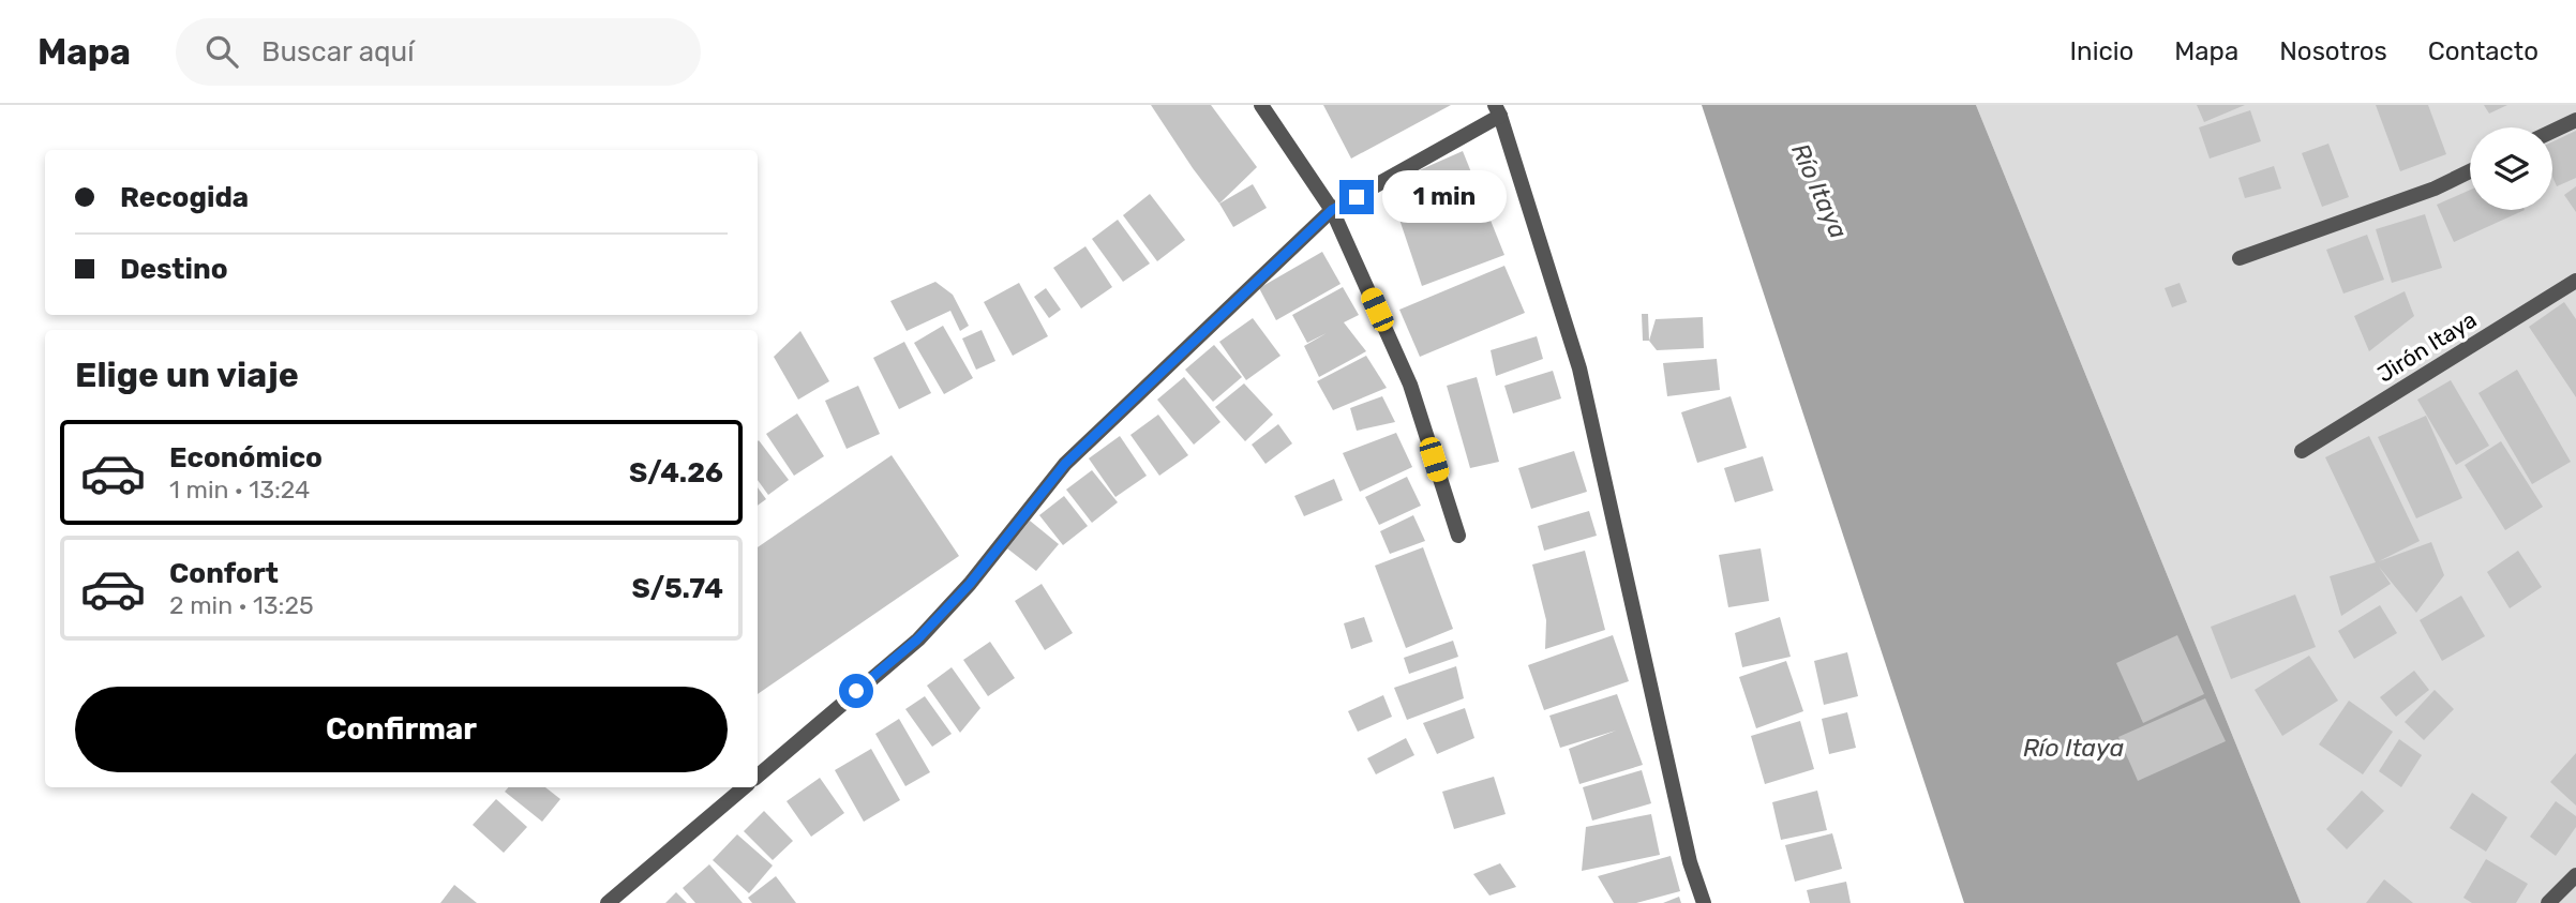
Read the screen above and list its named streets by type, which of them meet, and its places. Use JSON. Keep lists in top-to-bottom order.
{
  "streets": {
    "street": ["Jirón Itaya"]
  },
  "water": ["Río Itaya"],
  "page": {
    "header": "Mapa",
    "search": "Buscar aquí",
    "nav": [
      "Inicio",
      "Mapa",
      "Nosotros",
      "Contacto"
    ],
    "banner": ["Recogida", "Destino"],
    "bubble": "1 min",
    "heading": "Elige un viaje",
    "list": [
      {
        "name": "Económico",
        "note": "1 min · 13:24",
        "value": "S/4.26"
      },
      {
        "name": "Confort",
        "note": "2 min · 13:25",
        "value": "S/5.74"
      }
    ],
    "buttons": "Confirmar"
  }
}
